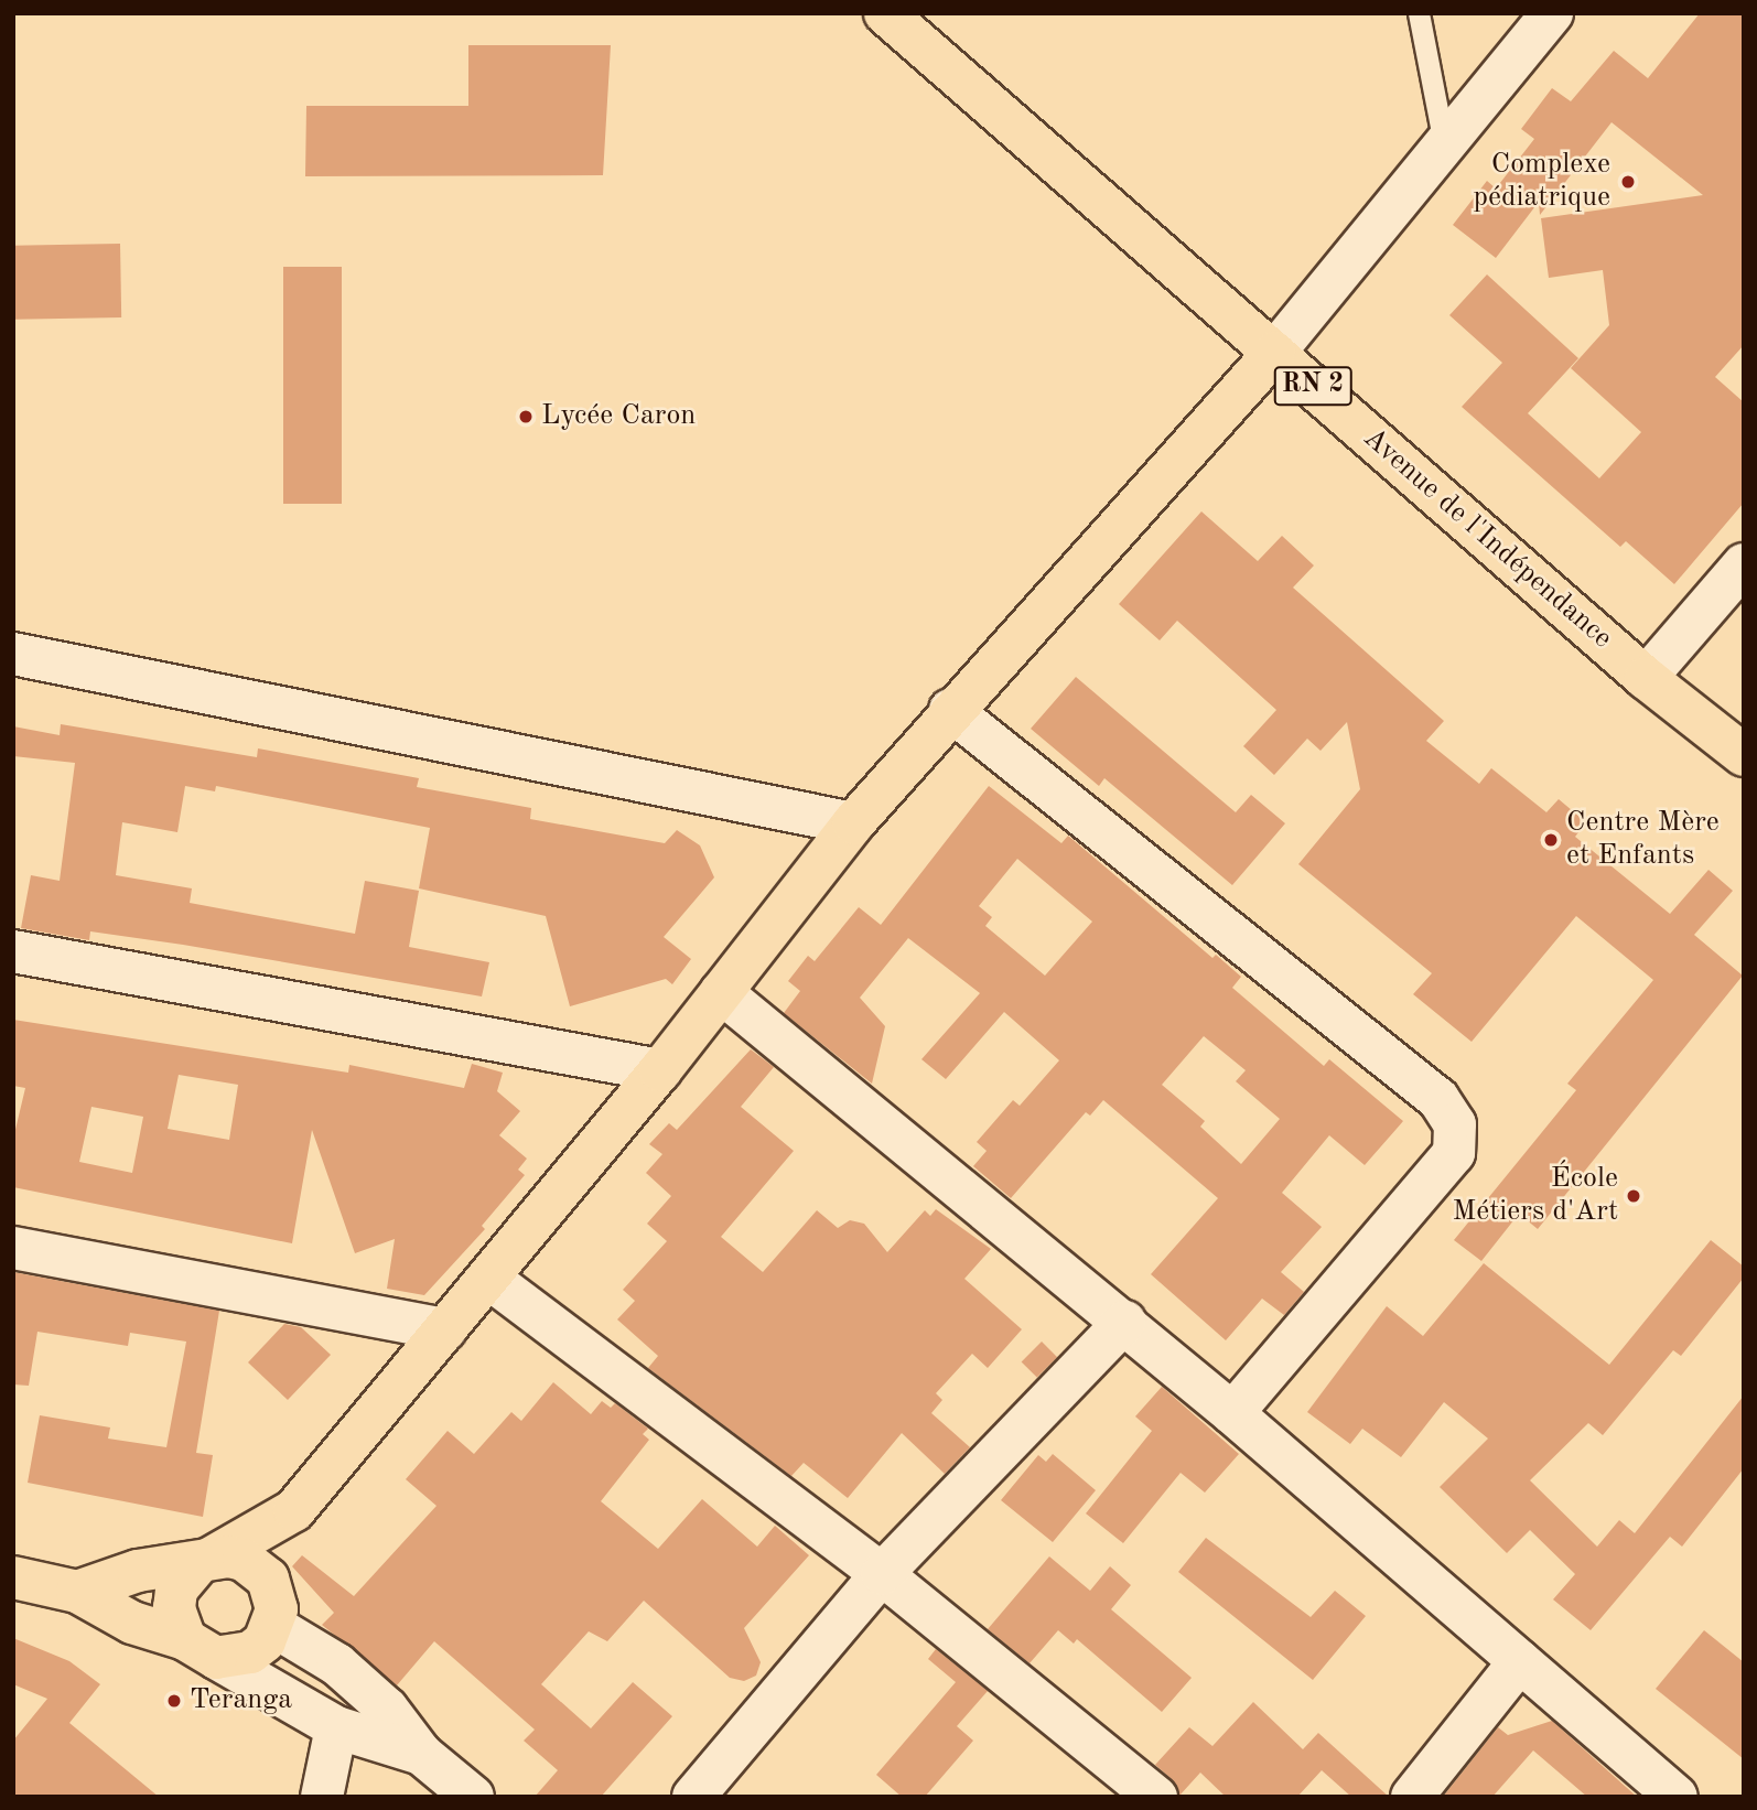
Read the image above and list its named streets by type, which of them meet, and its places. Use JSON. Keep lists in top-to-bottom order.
{
  "streets": {
    "main road": ["RN 2", "Avenue de l'Indépendance"]
  },
  "places": [
    "Complexe pédiatrique",
    "Lycée Caron",
    "Centre Mère et Enfants",
    "École Métiers d'Art",
    "Teranga"
  ]
}
